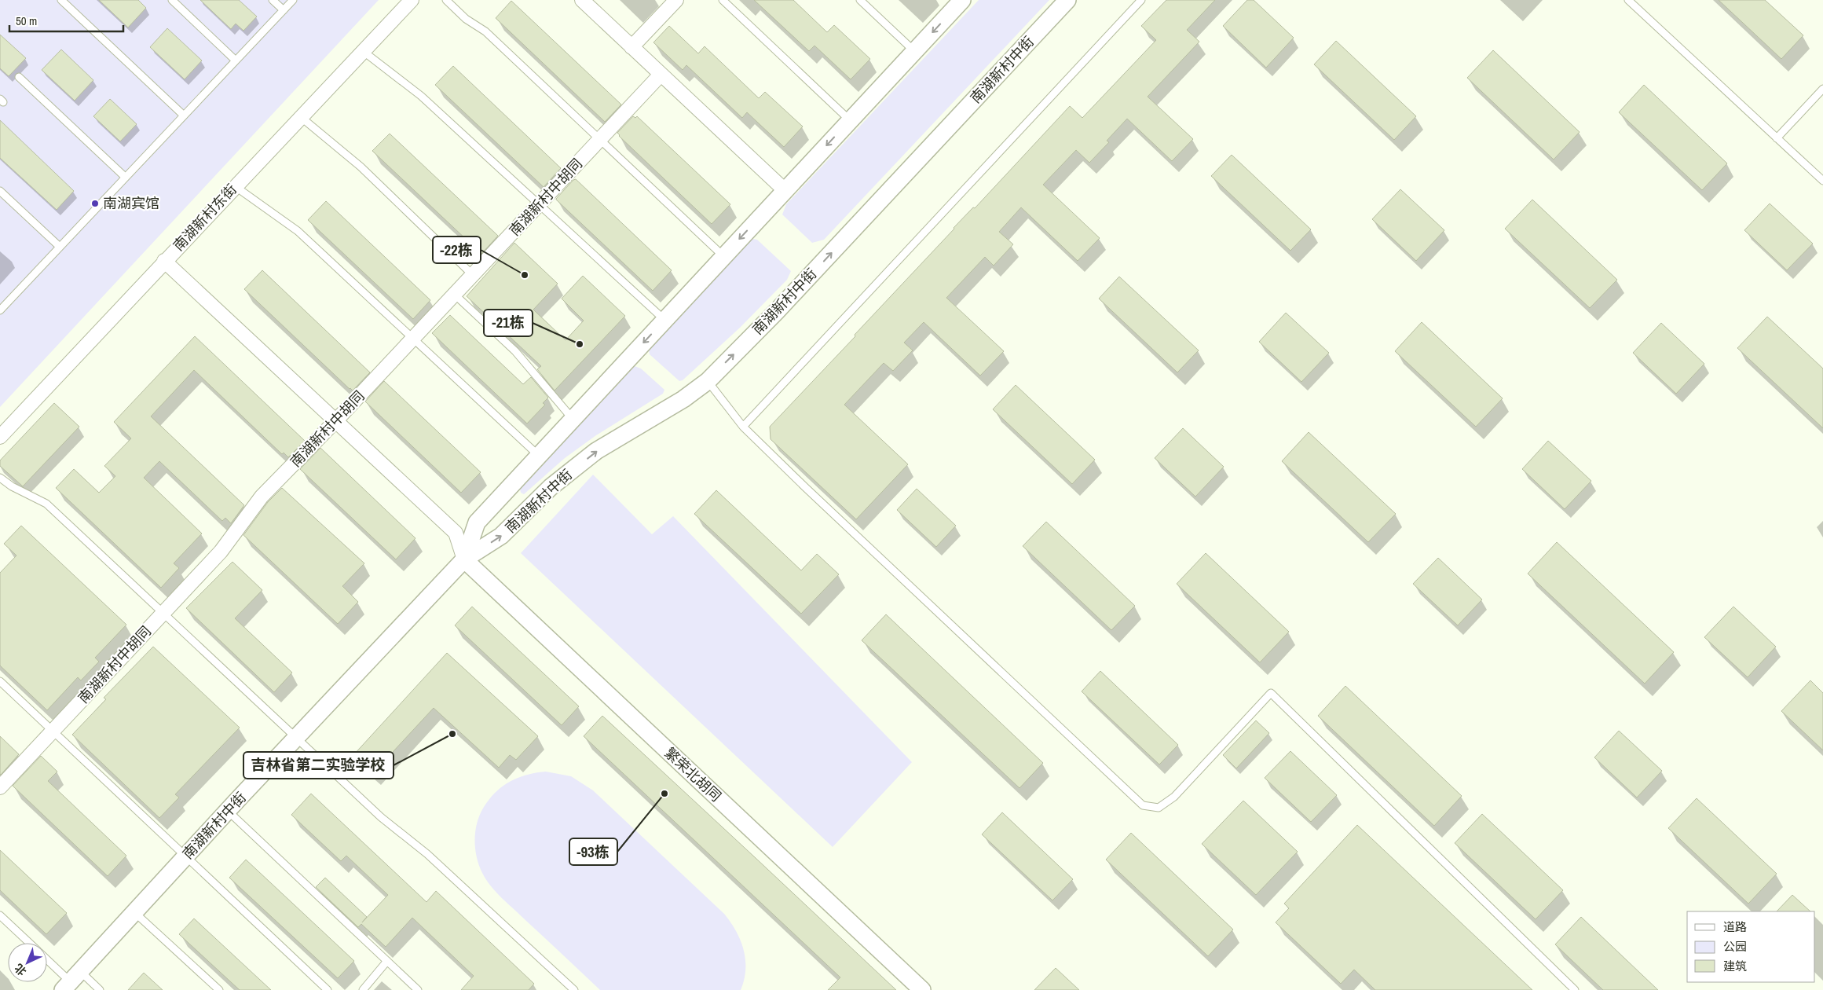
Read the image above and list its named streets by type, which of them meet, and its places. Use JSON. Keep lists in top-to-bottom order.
{
  "streets": {
    "street": [
      "南湖新村中街",
      "南湖新村中胡同",
      "南湖新村东街",
      "繁荣北胡同"
    ]
  },
  "crossings": [
    ["南湖新村中街", "繁荣北胡同"]
  ],
  "places": [
    "南湖宾馆",
    "-22栋",
    "-21栋",
    "吉林省第二实验学校",
    "-93栋"
  ],
  "legend": ["道路", "公园", "建筑"],
  "scale_bar": "50 m",
  "north": "bottom left"
}
